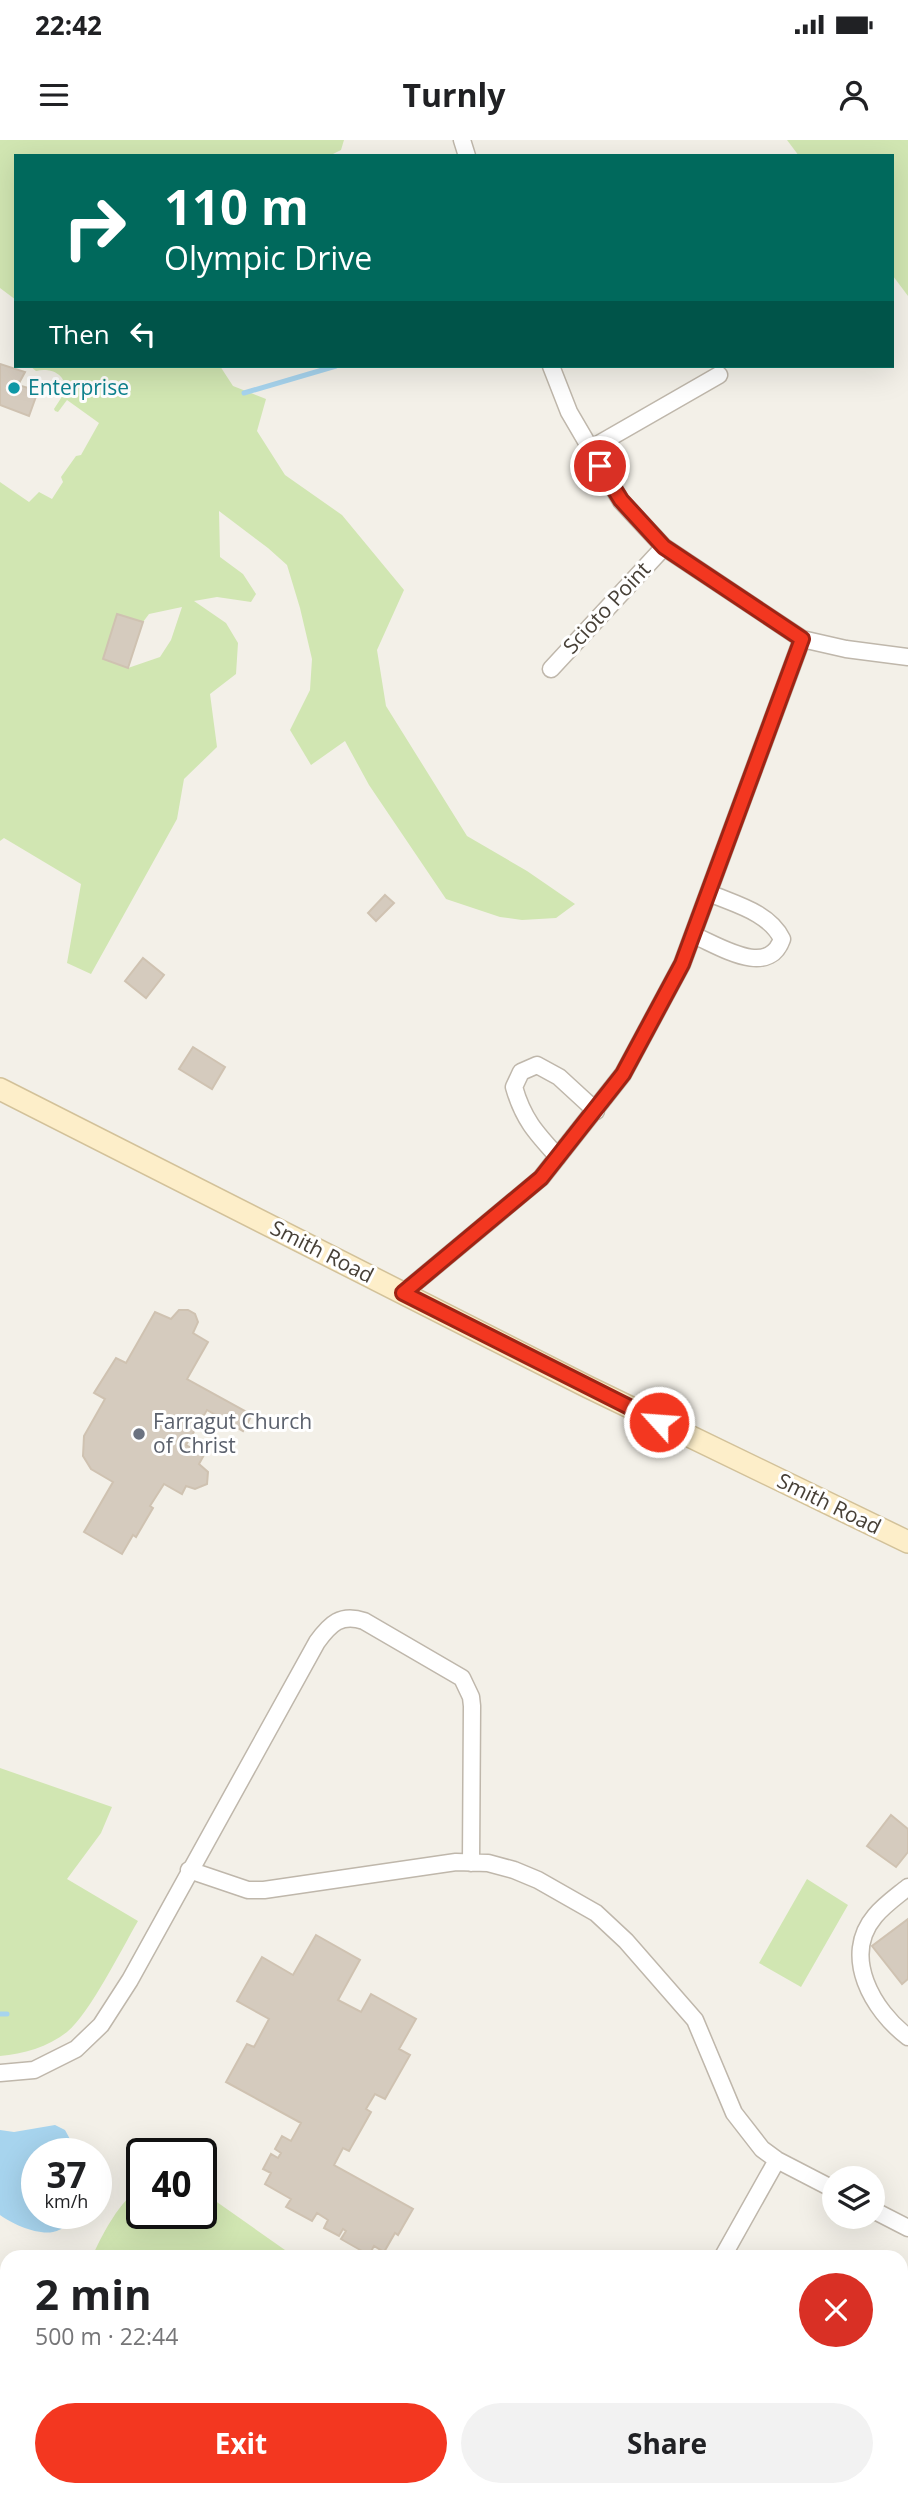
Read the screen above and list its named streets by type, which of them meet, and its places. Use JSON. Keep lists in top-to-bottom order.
{
  "streets": {
    "street": ["Scioto Point", "Smith Road"]
  },
  "places": ["Enterprise", "Farragut Church of Christ"],
  "page": {
    "status": "22:42",
    "header": "Turnly",
    "turn": ["110 m", "Olympic Drive"],
    "then": "Then",
    "speed": "37 km/h",
    "limit": "40",
    "heading": ["2 min", "500 m · 22:44"],
    "buttons": ["Exit", "Share"]
  }
}
